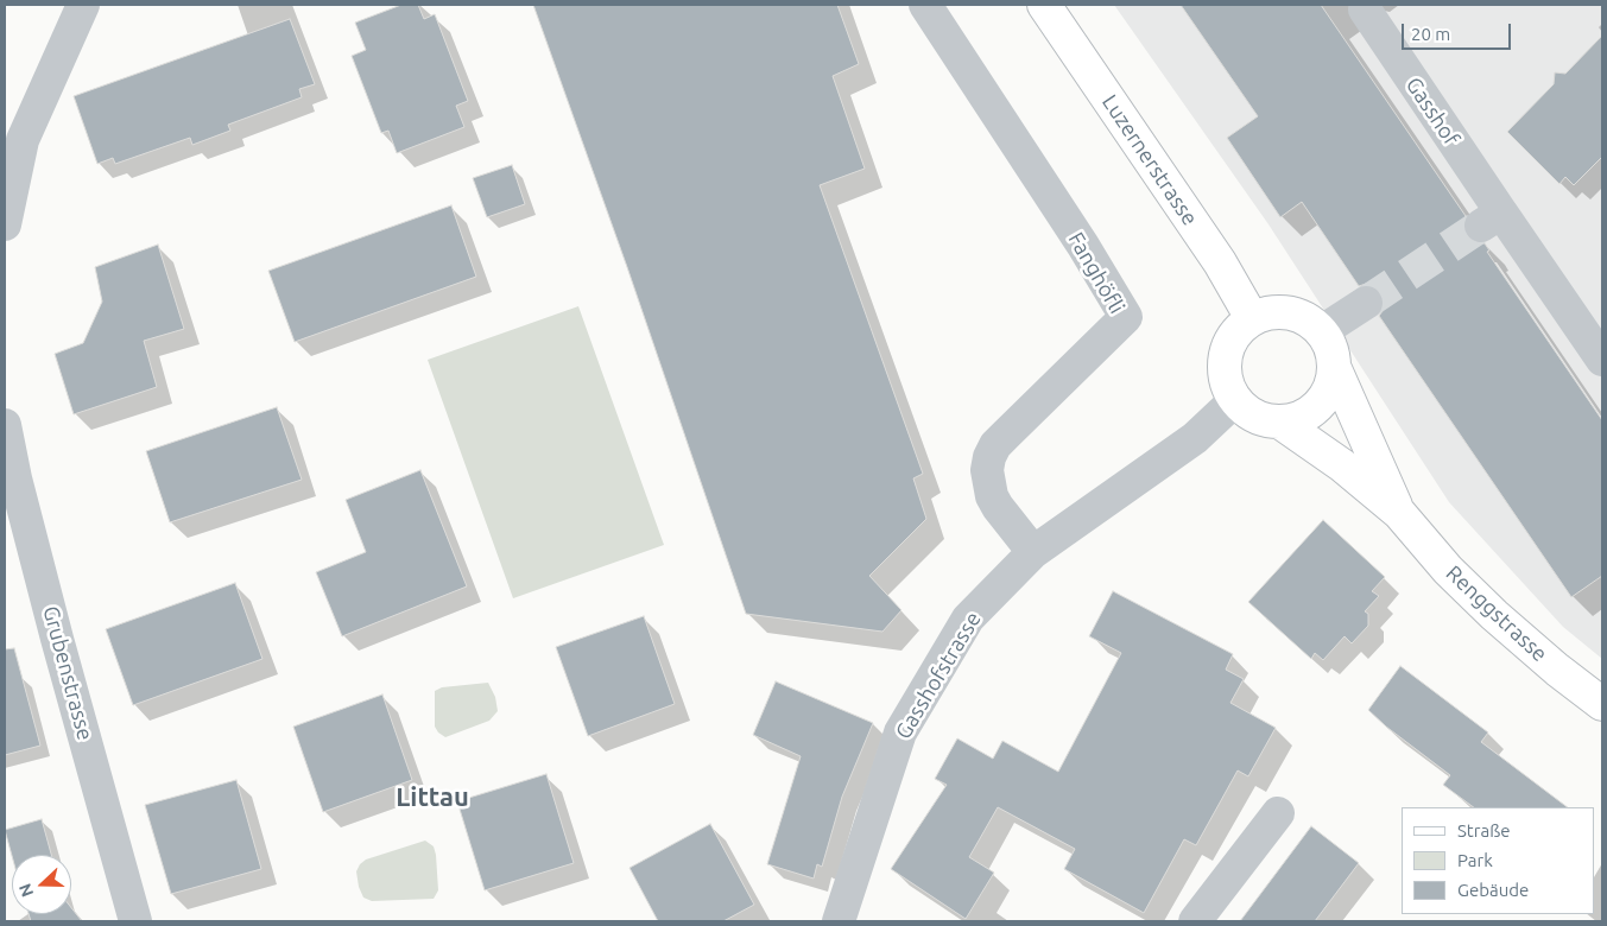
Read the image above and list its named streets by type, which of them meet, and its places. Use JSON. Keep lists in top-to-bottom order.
{
  "streets": {
    "main road": ["Luzernerstrasse", "Renggstrasse"],
    "street": [
      "Gasshof",
      "Fanghöfli",
      "Grubenstrasse",
      "Gasshofstrasse"
    ]
  },
  "crossings": [
    ["Luzernerstrasse", "Renggstrasse"],
    ["Luzernerstrasse", "Gasshofstrasse"],
    ["Fanghöfli", "Gasshofstrasse"],
    ["Renggstrasse", "Gasshofstrasse"]
  ],
  "districts": ["Littau"],
  "legend": ["Straße", "Park", "Gebäude"],
  "scale_bar": "20 m",
  "north": "left"
}
